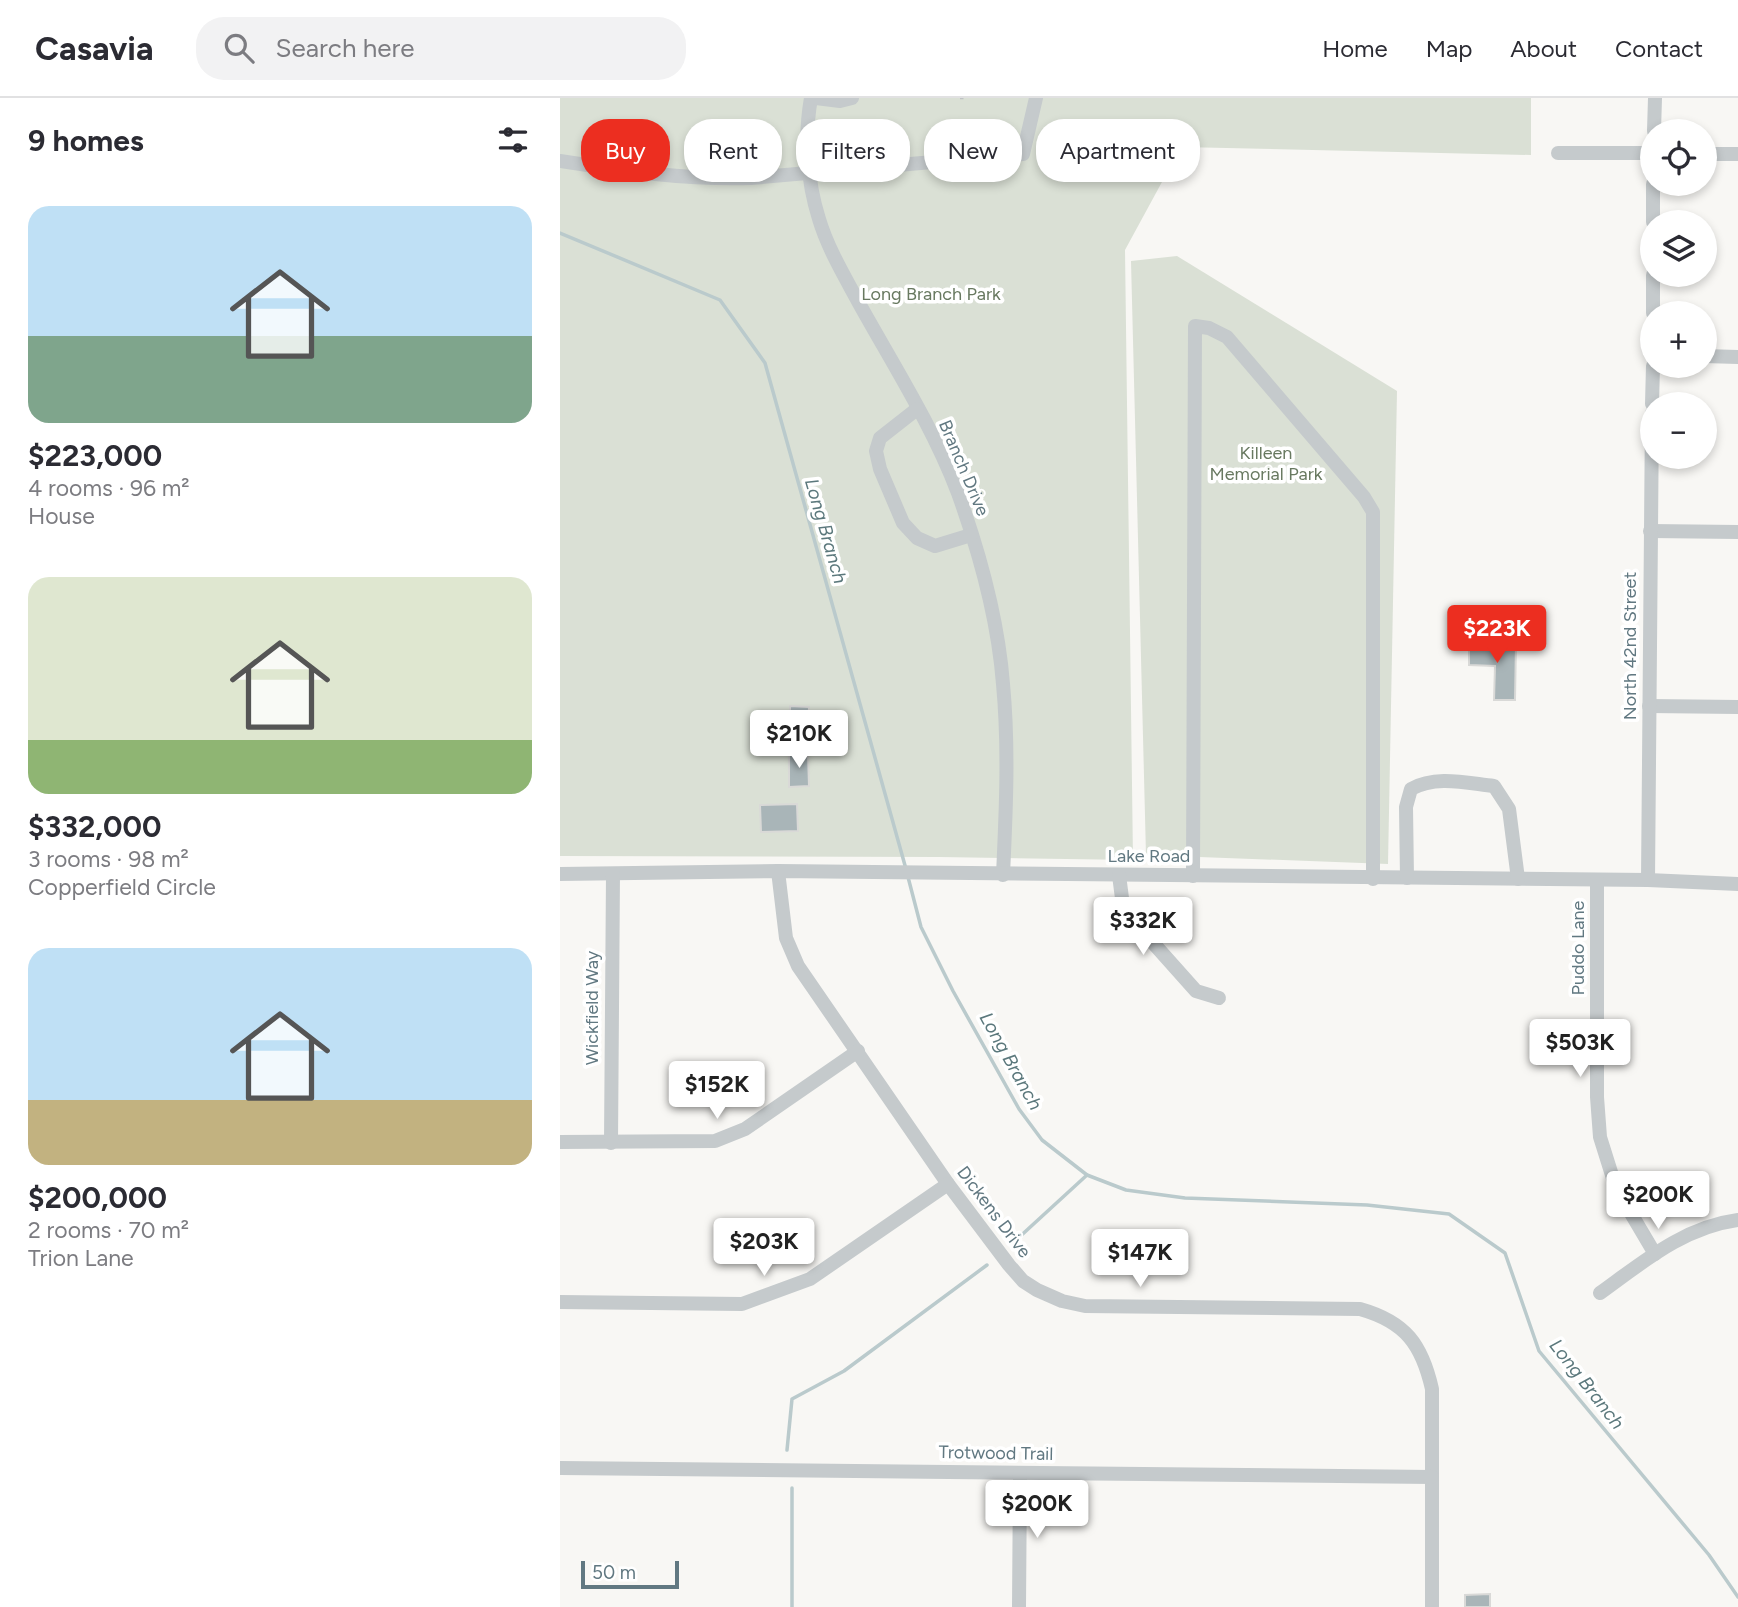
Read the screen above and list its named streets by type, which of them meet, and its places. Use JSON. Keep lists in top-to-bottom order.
{
  "streets": {
    "street": [
      "Branch Drive",
      "North 42nd Street",
      "Lake Road",
      "Puddo Lane",
      "Wickfield Way",
      "Dickens Drive",
      "Trotwood Trail"
    ]
  },
  "crossings": [
    ["Branch Drive", "Lake Road"],
    ["North 42nd Street", "Lake Road"],
    ["Lake Road", "Puddo Lane"],
    ["Lake Road", "Wickfield Way"],
    ["Lake Road", "Dickens Drive"],
    ["Dickens Drive", "Trotwood Trail"]
  ],
  "water": ["Long Branch"],
  "parks": ["Long Branch Park", "Killeen Memorial Park"],
  "scale_bar": "50 m",
  "page": {
    "header": "Casavia",
    "search": "Search here",
    "nav": [
      "Home",
      "Map",
      "About",
      "Contact"
    ],
    "heading": "9 homes",
    "map_buttons": ["+", "−"],
    "chip": [
      "Buy",
      "Rent",
      "Filters",
      "New",
      "Apartment"
    ],
    "list": [
      {
        "name": "$223,000",
        "note": "4 rooms · 96 m² · House"
      },
      {
        "name": "$332,000",
        "note": "3 rooms · 98 m² · Copperfield Circle"
      },
      {
        "name": "$200,000",
        "note": "2 rooms · 70 m² · Trion Lane"
      }
    ],
    "price": [
      "$223K",
      "$210K",
      "$332K",
      "$503K",
      "$152K",
      "$200K",
      "$203K",
      "$147K",
      "$200K"
    ],
    "scale": "50 m"
  }
}
